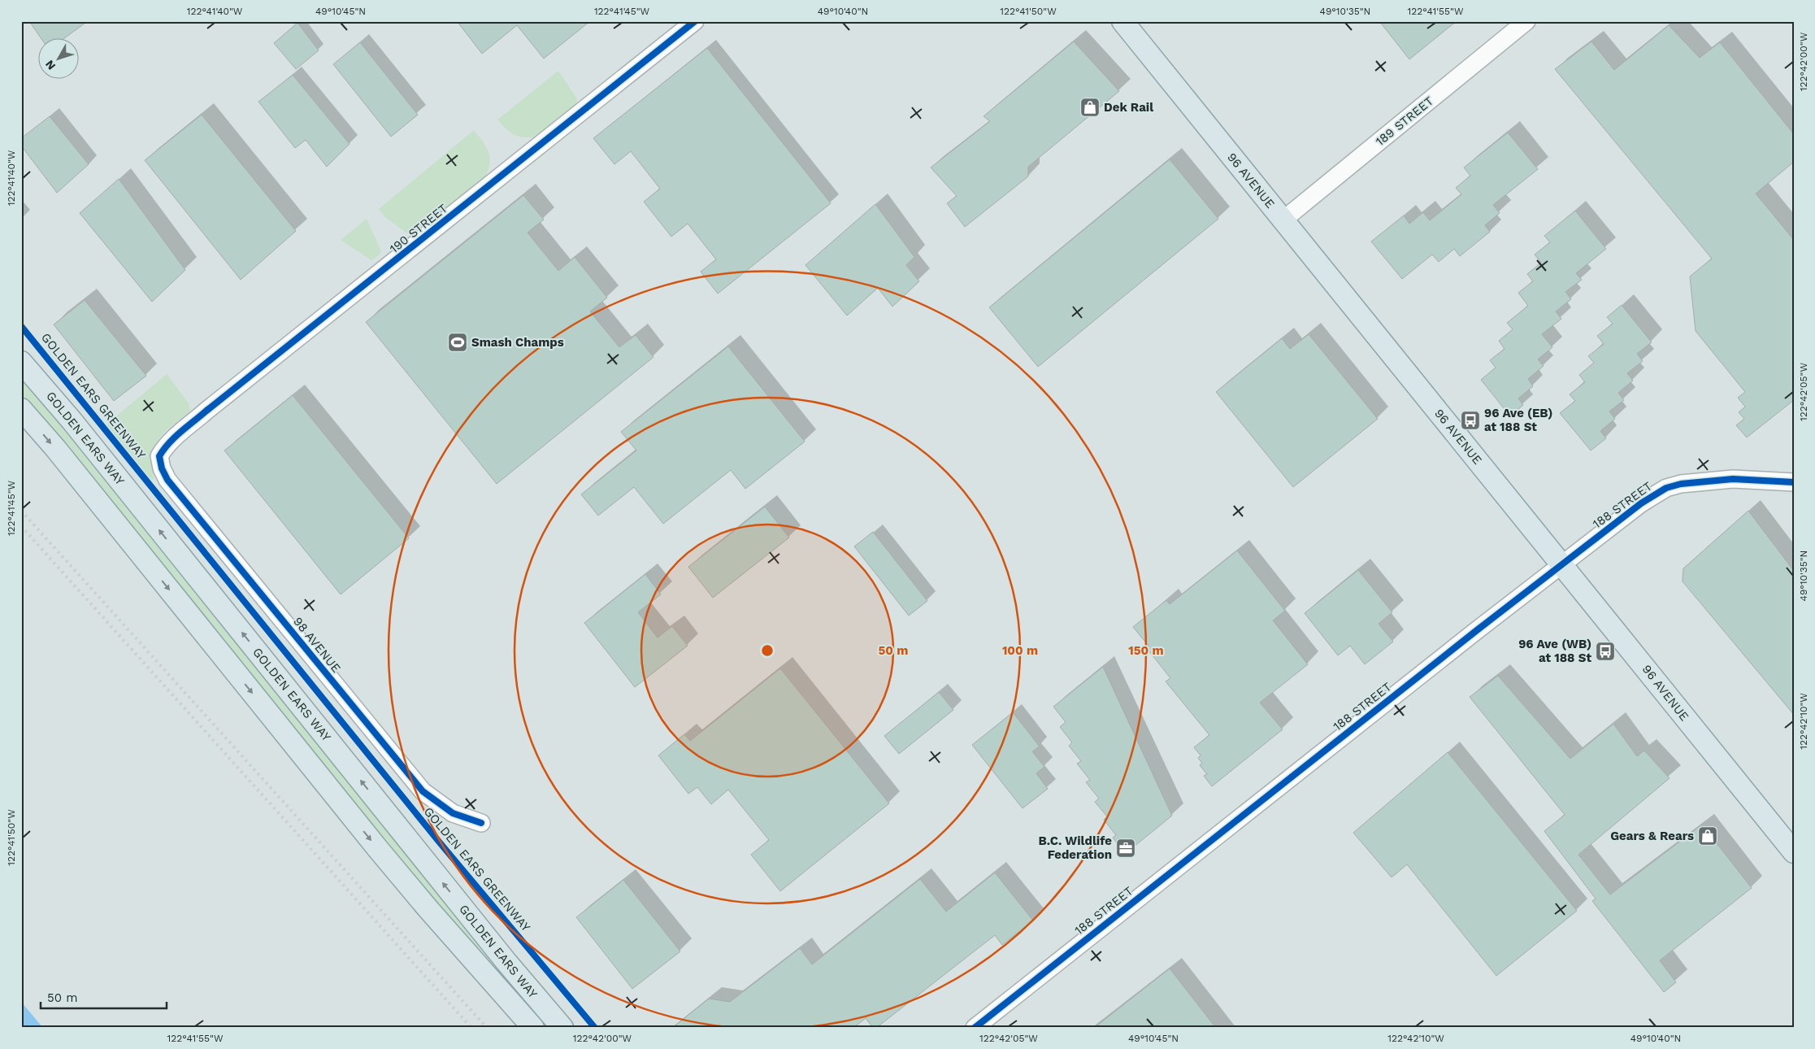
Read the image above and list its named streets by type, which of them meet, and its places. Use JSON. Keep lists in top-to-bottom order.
{
  "streets": {
    "main road": ["96 AVENUE", "GOLDEN EARS WAY"],
    "street": [
      "189 STREET",
      "190 STREET",
      "188 STREET",
      "98 AVENUE"
    ],
    "cycle path": ["GOLDEN EARS GREENWAY"]
  },
  "crossings": [
    ["189 STREET", "96 AVENUE"],
    ["96 AVENUE", "188 STREET"],
    ["190 STREET", "98 AVENUE"]
  ],
  "places": {
    "shop": ["Dek Rail", "Gears & Rears"],
    "sports": ["Smash Champs"],
    "bus stop": ["96 Ave (EB) at 188 St", "96 Ave (WB) at 188 St"],
    "office": ["B.C. Wildlife Federation"]
  },
  "scale_bar": "50 m",
  "north": "bottom left",
  "coordinates": [
    "122°41'40\"W",
    "49°10'45\"N",
    "122°41'45\"W",
    "49°10'40\"N",
    "122°41'50\"W",
    "49°10'35\"N",
    "122°41'55\"W",
    "122°42'00\"W",
    "122°42'05\"W",
    "122°42'10\"W"
  ],
  "rings": ["50 m", "100 m", "150 m"]
}
